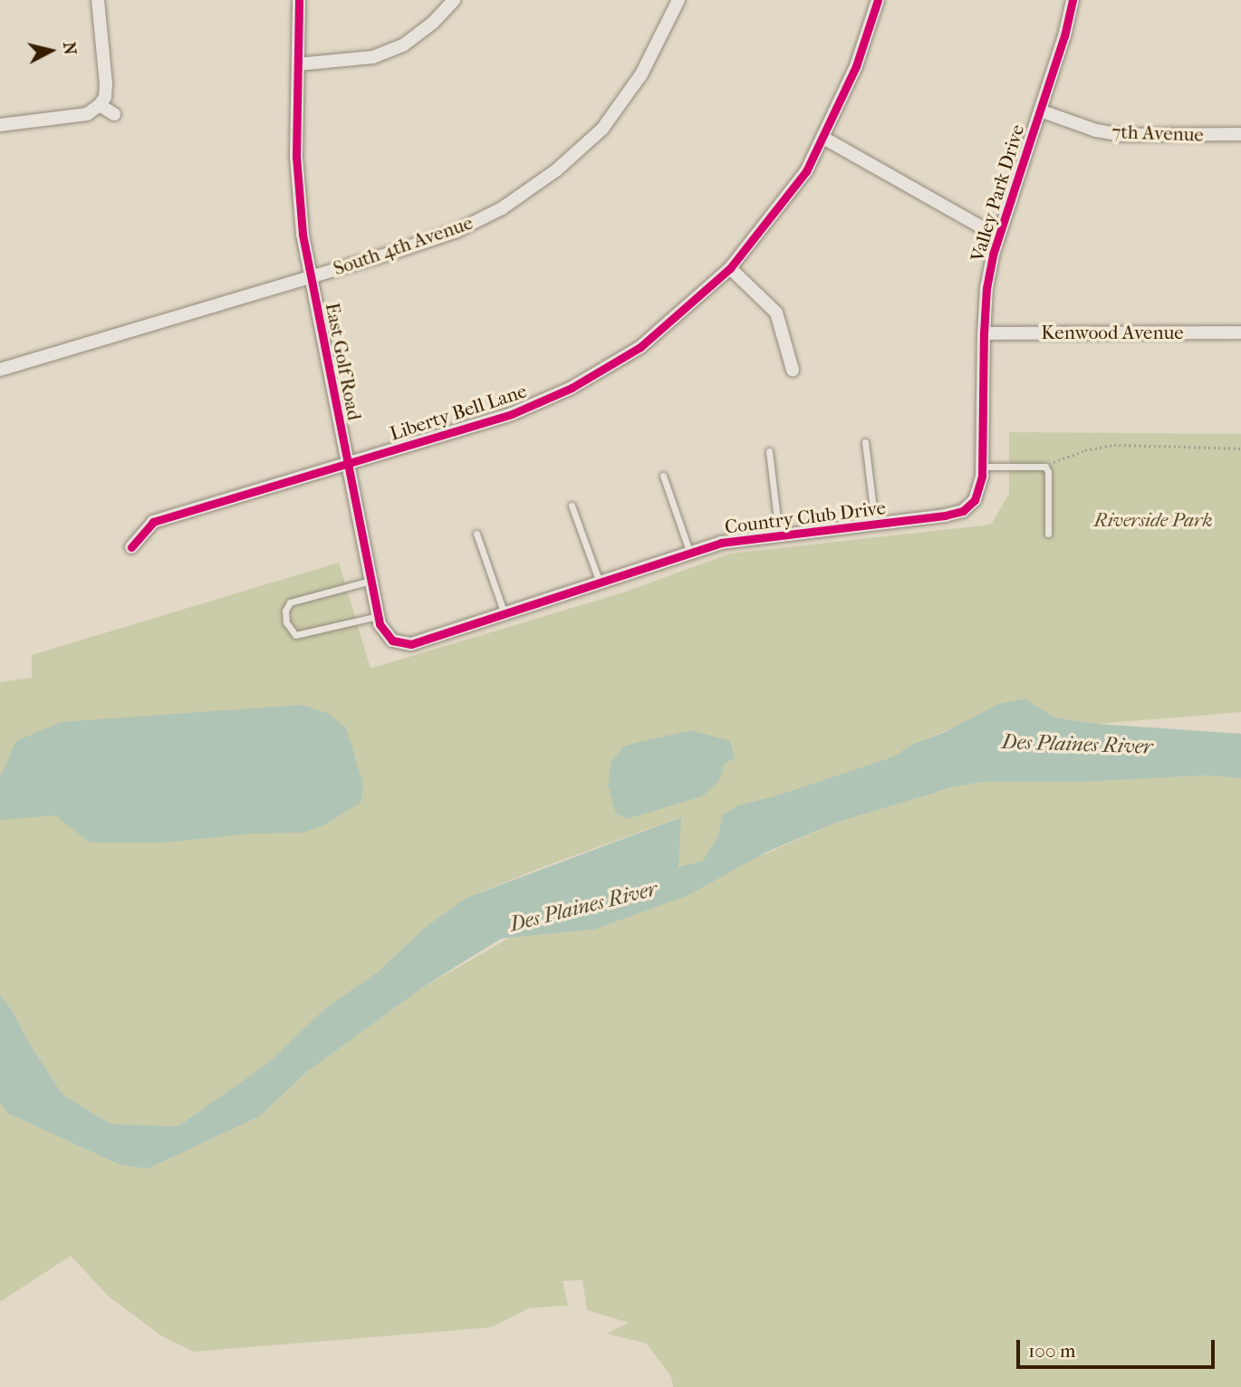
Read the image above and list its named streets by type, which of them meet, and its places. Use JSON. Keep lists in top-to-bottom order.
{
  "streets": {
    "street": [
      "7th Avenue",
      "Valley Park Drive",
      "South 4th Avenue",
      "Kenwood Avenue",
      "East Golf Road",
      "Liberty Bell Lane",
      "Country Club Drive"
    ]
  },
  "crossings": [
    ["7th Avenue", "Valley Park Drive"],
    ["Valley Park Drive", "Kenwood Avenue"],
    ["Valley Park Drive", "Country Club Drive"],
    ["South 4th Avenue", "East Golf Road"],
    ["East Golf Road", "Liberty Bell Lane"],
    ["East Golf Road", "Country Club Drive"]
  ],
  "water": ["Des Plaines River"],
  "parks": ["Riverside Park"],
  "scale_bar": "100 m",
  "north": "right"
}
